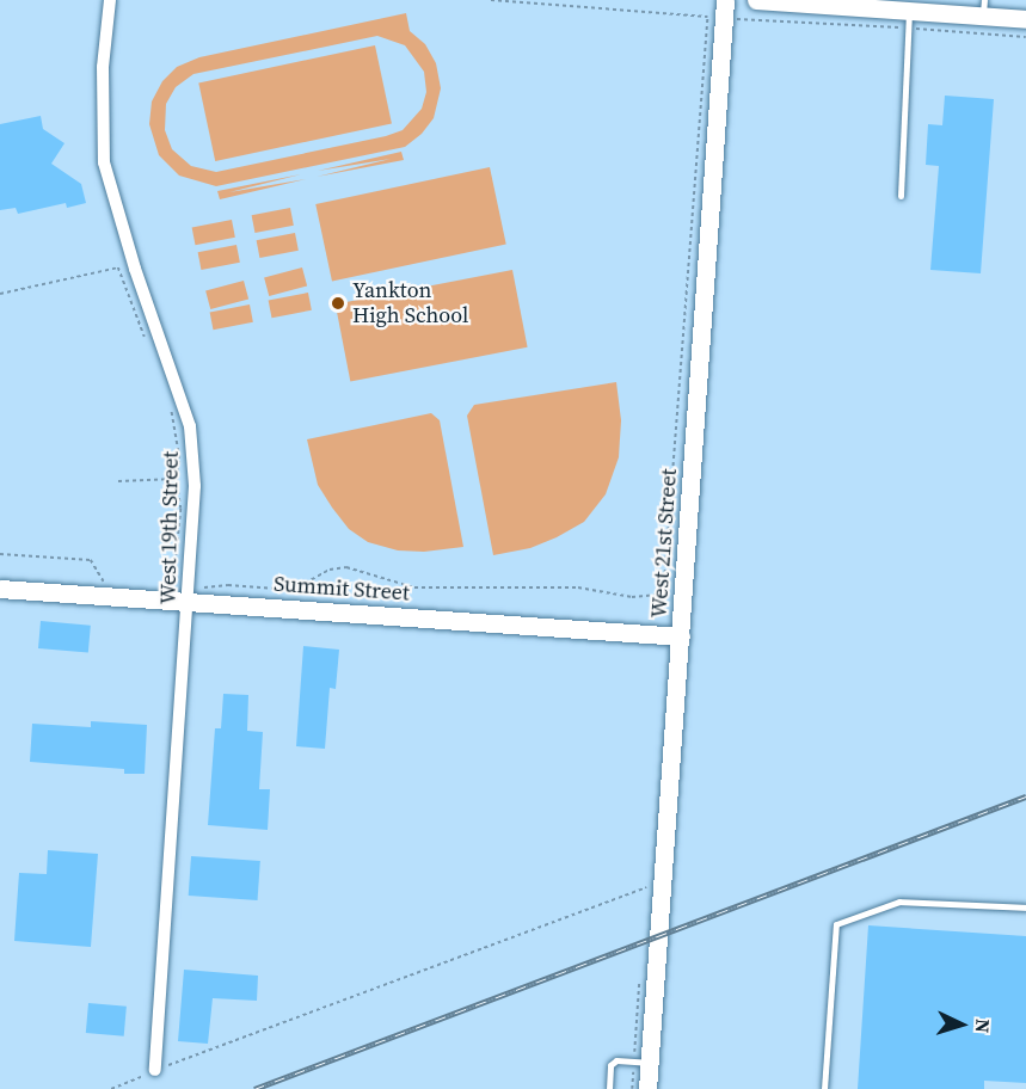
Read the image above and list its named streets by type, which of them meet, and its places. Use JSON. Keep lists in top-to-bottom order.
{
  "streets": {
    "street": ["West 19th Street", "West 21st Street", "Summit Street"]
  },
  "crossings": [
    ["West 19th Street", "Summit Street"],
    ["West 21st Street", "Summit Street"]
  ],
  "places": ["Yankton High School"],
  "north": "right"
}
